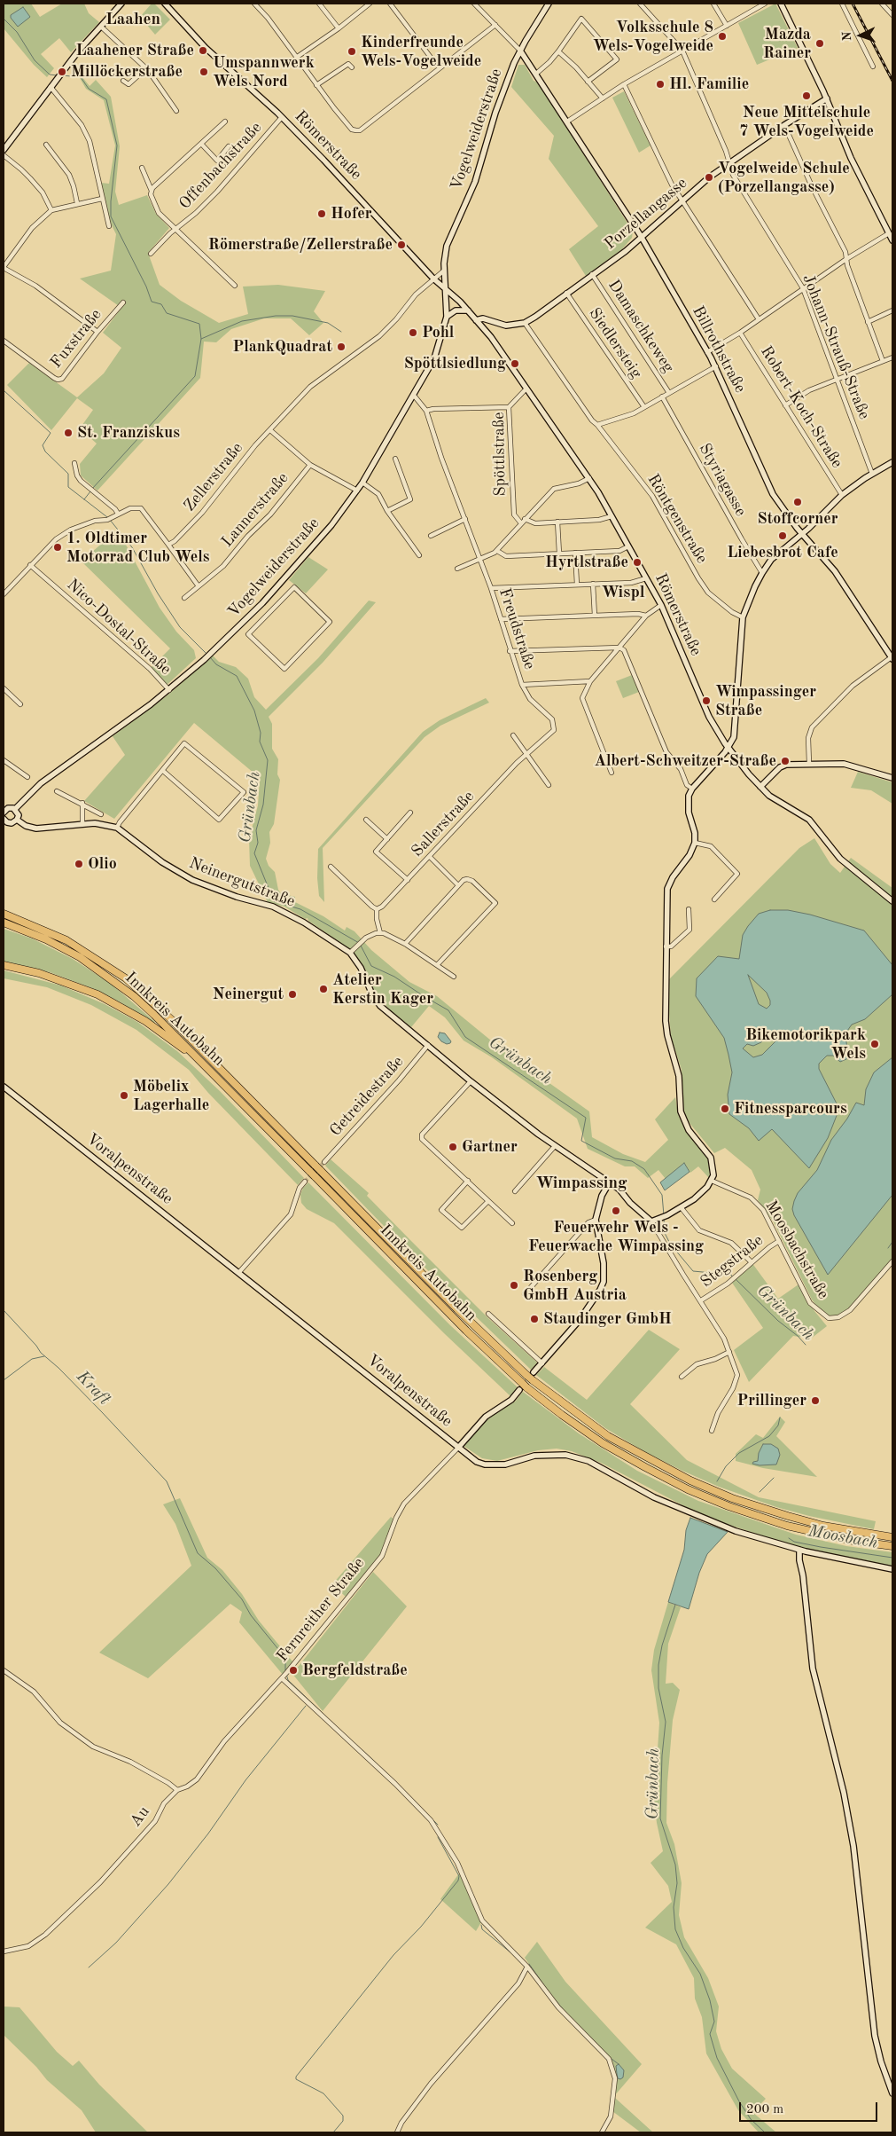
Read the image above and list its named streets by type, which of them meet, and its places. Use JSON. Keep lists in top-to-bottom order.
{
  "streets": {
    "highway": ["Innkreis Autobahn"],
    "street": [
      "Vogelweiderstraße",
      "Römerstraße",
      "Offenbachstraße",
      "Porzellangasse",
      "Damaschkeweg",
      "Fuxstraße",
      "Siedlersteig",
      "Johann-Strauß-Straße",
      "Billrothstraße",
      "Robert-Koch-Straße",
      "Spöttlstraße",
      "Zellerstraße",
      "Styriagasse",
      "Lannerstraße",
      "Röntgenstraße",
      "Nico-Dostal-Straße",
      "Freudstraße",
      "Sallerstraße",
      "Neinergutstraße",
      "Getreidestraße",
      "Voralpenstraße",
      "Moosbachstraße",
      "Stegstraße",
      "Fernreither Straße",
      "Au"
    ]
  },
  "crossings": [
    ["Vogelweiderstraße", "Römerstraße"],
    ["Vogelweiderstraße", "Billrothstraße"],
    ["Vogelweiderstraße", "Nico-Dostal-Straße"],
    ["Vogelweiderstraße", "Freudstraße"],
    ["Römerstraße", "Offenbachstraße"],
    ["Römerstraße", "Spöttlstraße"],
    ["Römerstraße", "Zellerstraße"],
    ["Porzellangasse", "Damaschkeweg"],
    ["Porzellangasse", "Siedlersteig"],
    ["Porzellangasse", "Johann-Strauß-Straße"],
    ["Porzellangasse", "Billrothstraße"],
    ["Porzellangasse", "Röntgenstraße"],
    ["Freudstraße", "Sallerstraße"],
    ["Neinergutstraße", "Getreidestraße"],
    ["Innkreis Autobahn", "Fernreither Straße"],
    ["Voralpenstraße", "Fernreither Straße"],
    ["Moosbachstraße", "Stegstraße"],
    ["Fernreither Straße", "Au"]
  ],
  "districts": ["Laahen", "Wispl", "Wimpassing"],
  "water": ["Grünbach", "Kraft", "Moosbach"],
  "places": [
    "Volksschule 8 Wels-Vogelweide",
    "Mazda Rainer",
    "Laahener Straße",
    "Kinderfreunde Wels-Vogelweide",
    "Millöckerstraße",
    "Umspannwerk Wels Nord",
    "Hl. Familie",
    "Neue Mittelschule 7 Wels-Vogelweide",
    "Vogelweide Schule (Porzellangasse)",
    "Hofer",
    "Römerstraße/Zellerstraße",
    "Pohl",
    "PlankQuadrat",
    "Spöttlsiedlung",
    "St. Franziskus",
    "Stoffcorner",
    "Liebesbrot Cafe",
    "1. Oldtimer Motorrad Club Wels",
    "Hyrtlstraße",
    "Wimpassinger Straße",
    "Albert-Schweitzer-Straße",
    "Olio",
    "Atelier Kerstin Kager",
    "Neinergut",
    "Bikemotorikpark Wels",
    "Möbelix Lagerhalle",
    "Fitnessparcours",
    "Gartner",
    "Feuerwehr Wels - Feuerwache Wimpassing",
    "Rosenberg GmbH Austria",
    "Staudinger GmbH",
    "Prillinger",
    "Bergfeldstraße"
  ],
  "scale_bar": "200 m",
  "north": "left"
}
